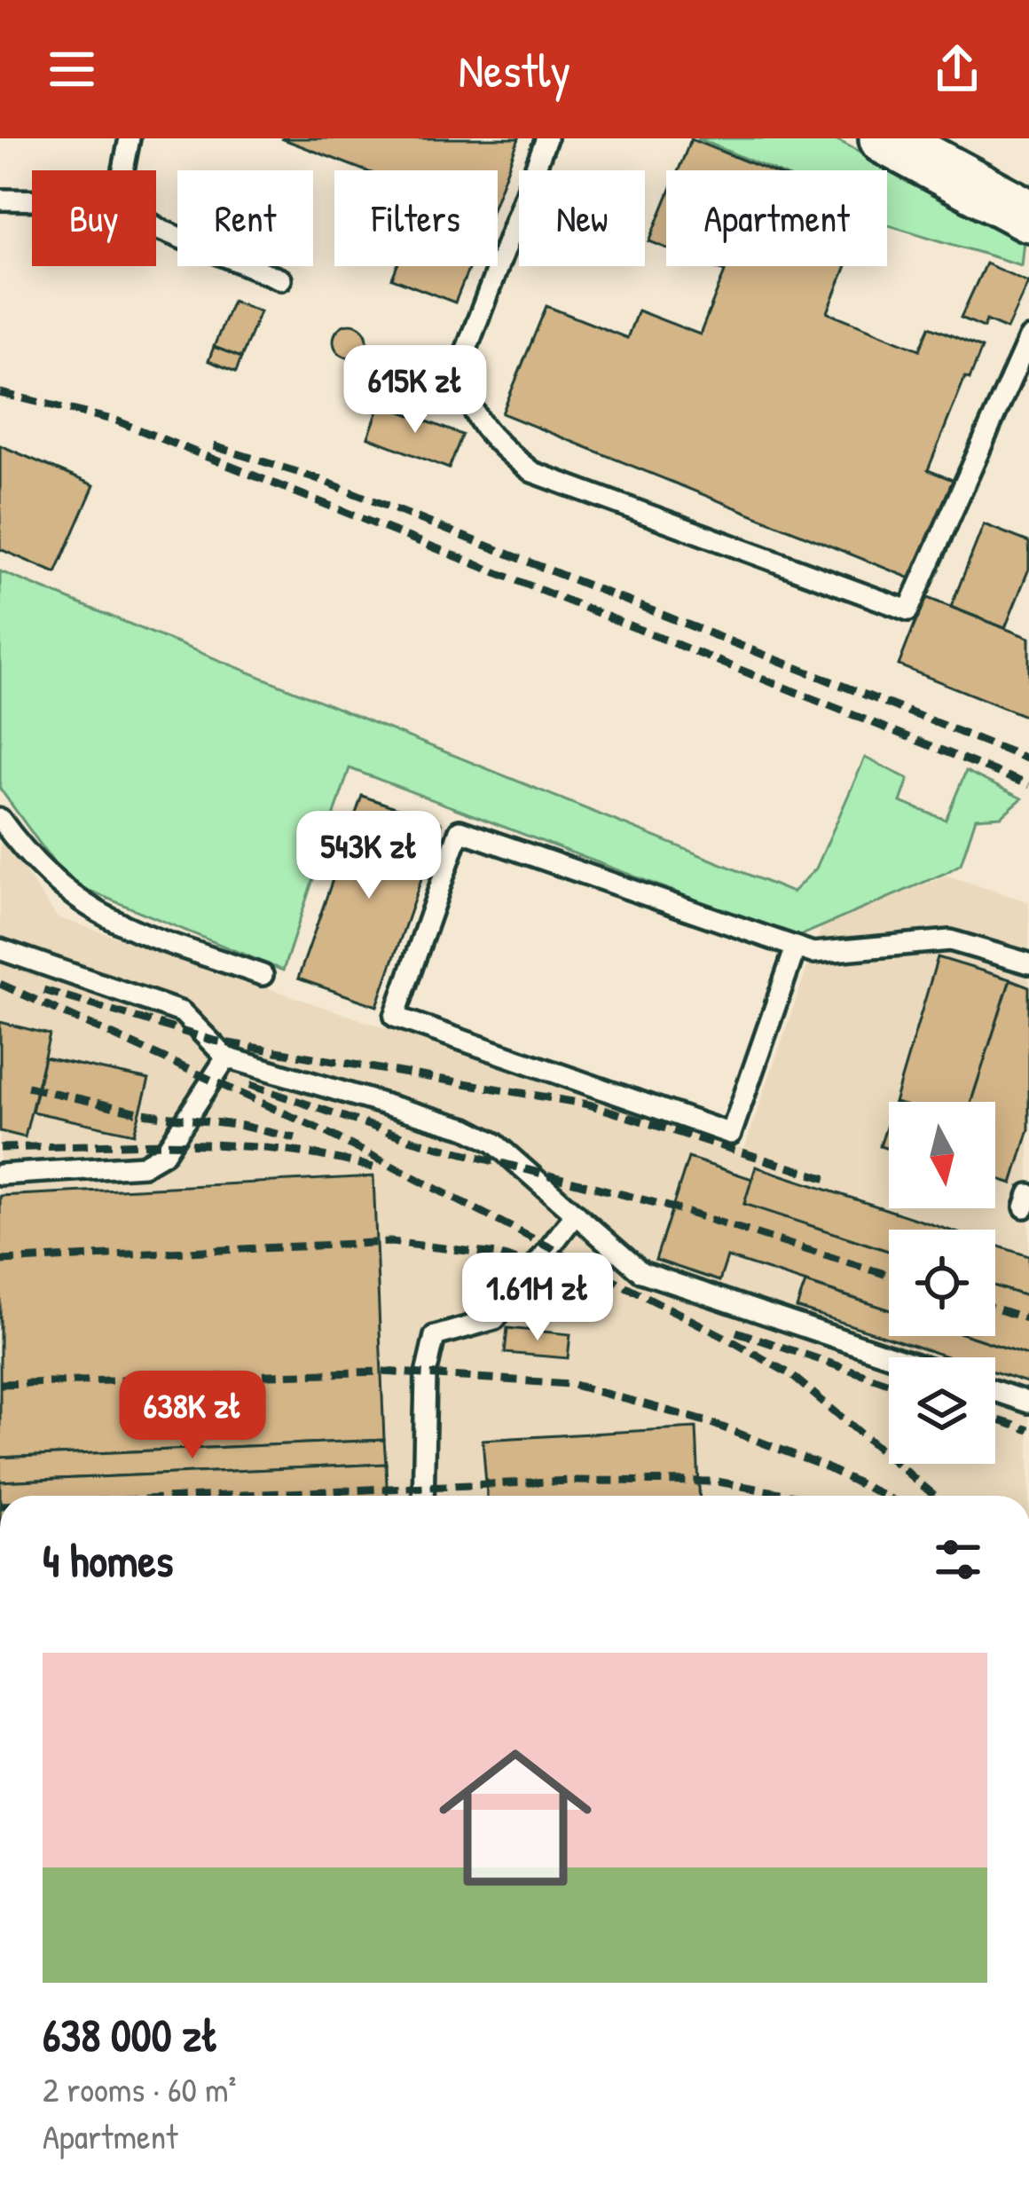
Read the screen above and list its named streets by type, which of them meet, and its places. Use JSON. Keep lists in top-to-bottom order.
{
  "north": "bottom",
  "page": {
    "header": "Nestly",
    "chip": [
      "Buy",
      "Rent",
      "Filters",
      "New",
      "Apartment"
    ],
    "price": [
      "615K zł",
      "543K zł",
      "1.61M zł",
      "638K zł"
    ],
    "heading": "4 homes",
    "list": [
      {
        "name": "638 000 zł",
        "note": "2 rooms · 60 m² · Apartment"
      }
    ]
  }
}
